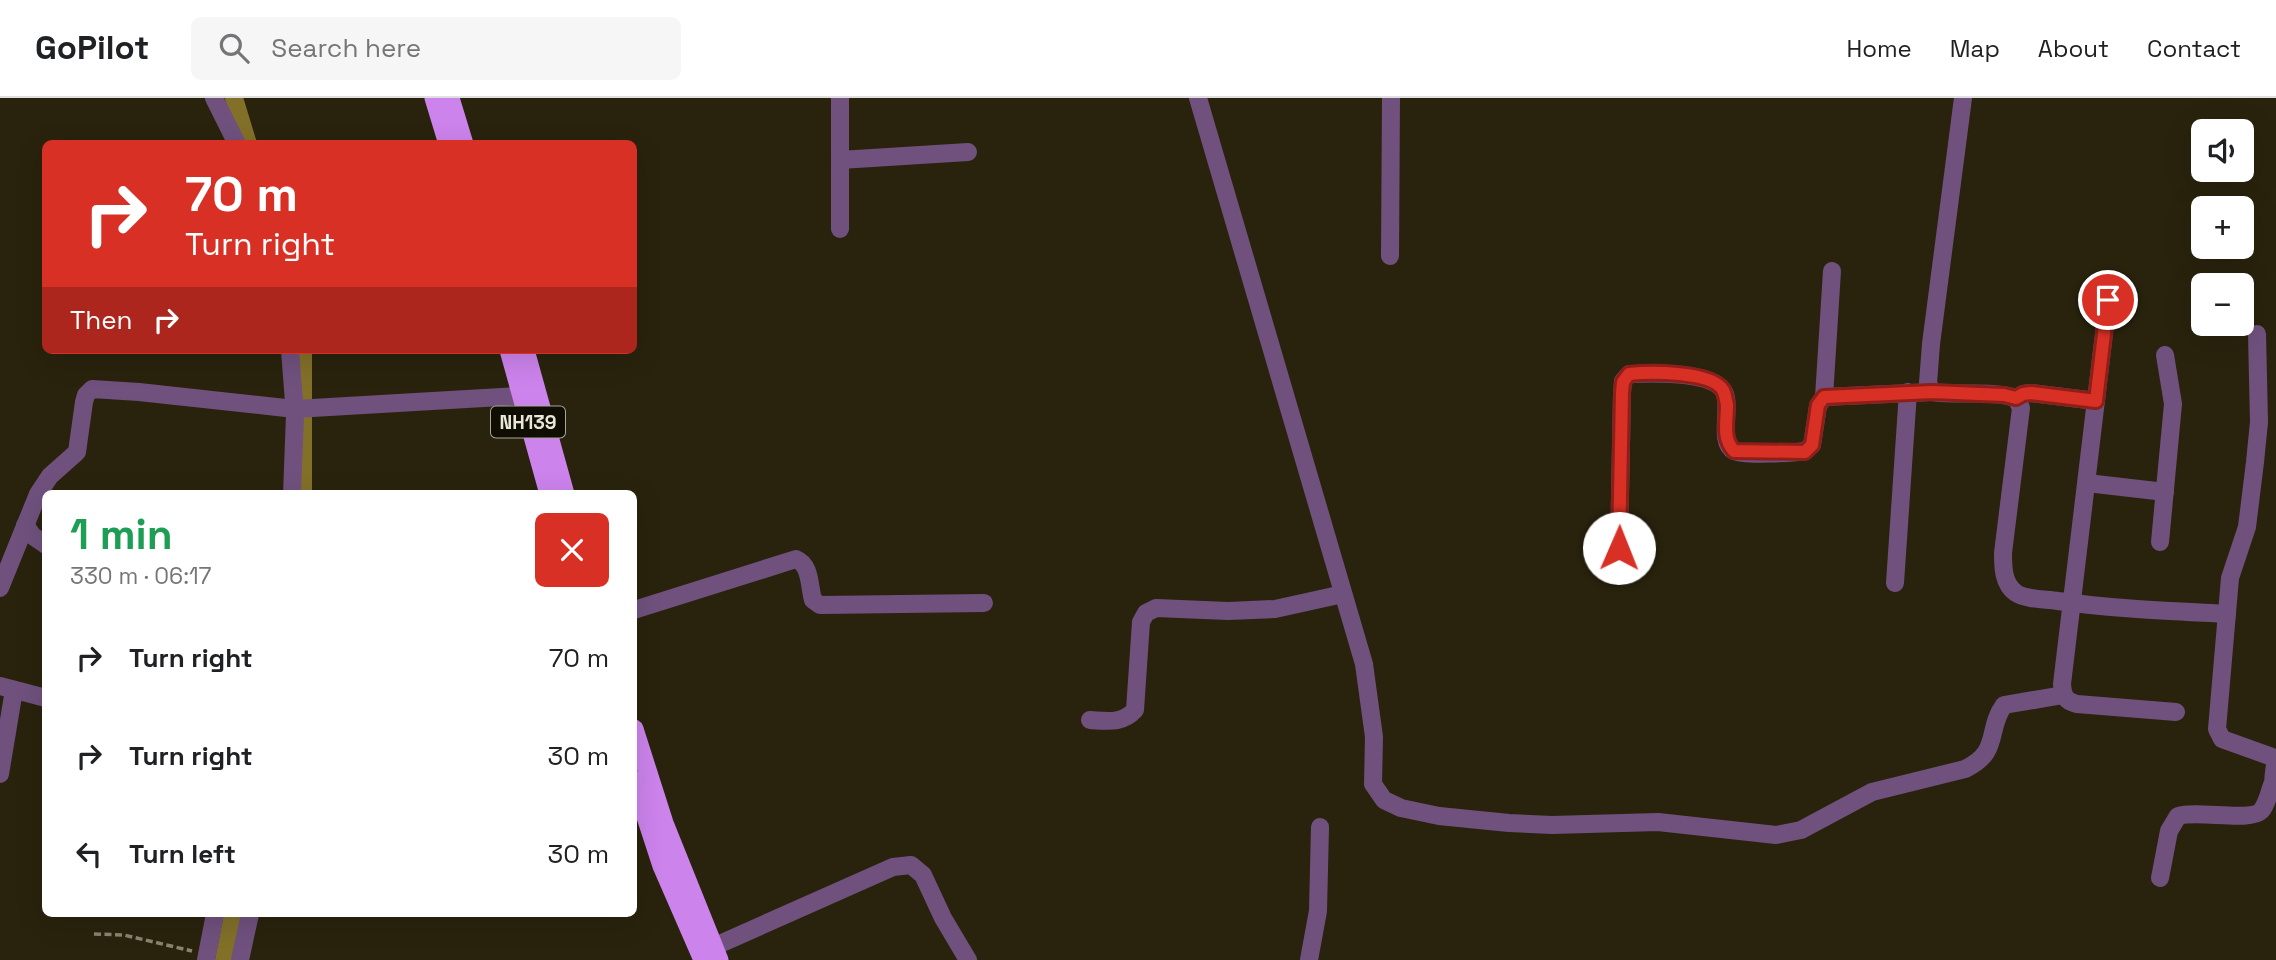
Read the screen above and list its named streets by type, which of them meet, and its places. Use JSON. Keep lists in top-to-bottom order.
{
  "streets": {
    "highway": ["NH139"]
  },
  "page": {
    "header": "GoPilot",
    "search": "Search here",
    "nav": [
      "Home",
      "Map",
      "About",
      "Contact"
    ],
    "map_buttons": ["+", "−"],
    "turn": ["70 m", "Turn right"],
    "then": "Then",
    "heading": ["1 min", "330 m · 06:17"],
    "list": [
      {
        "name": "Turn right",
        "value": "70 m"
      },
      {
        "name": "Turn right",
        "value": "30 m"
      },
      {
        "name": "Turn left",
        "value": "30 m"
      }
    ]
  }
}
